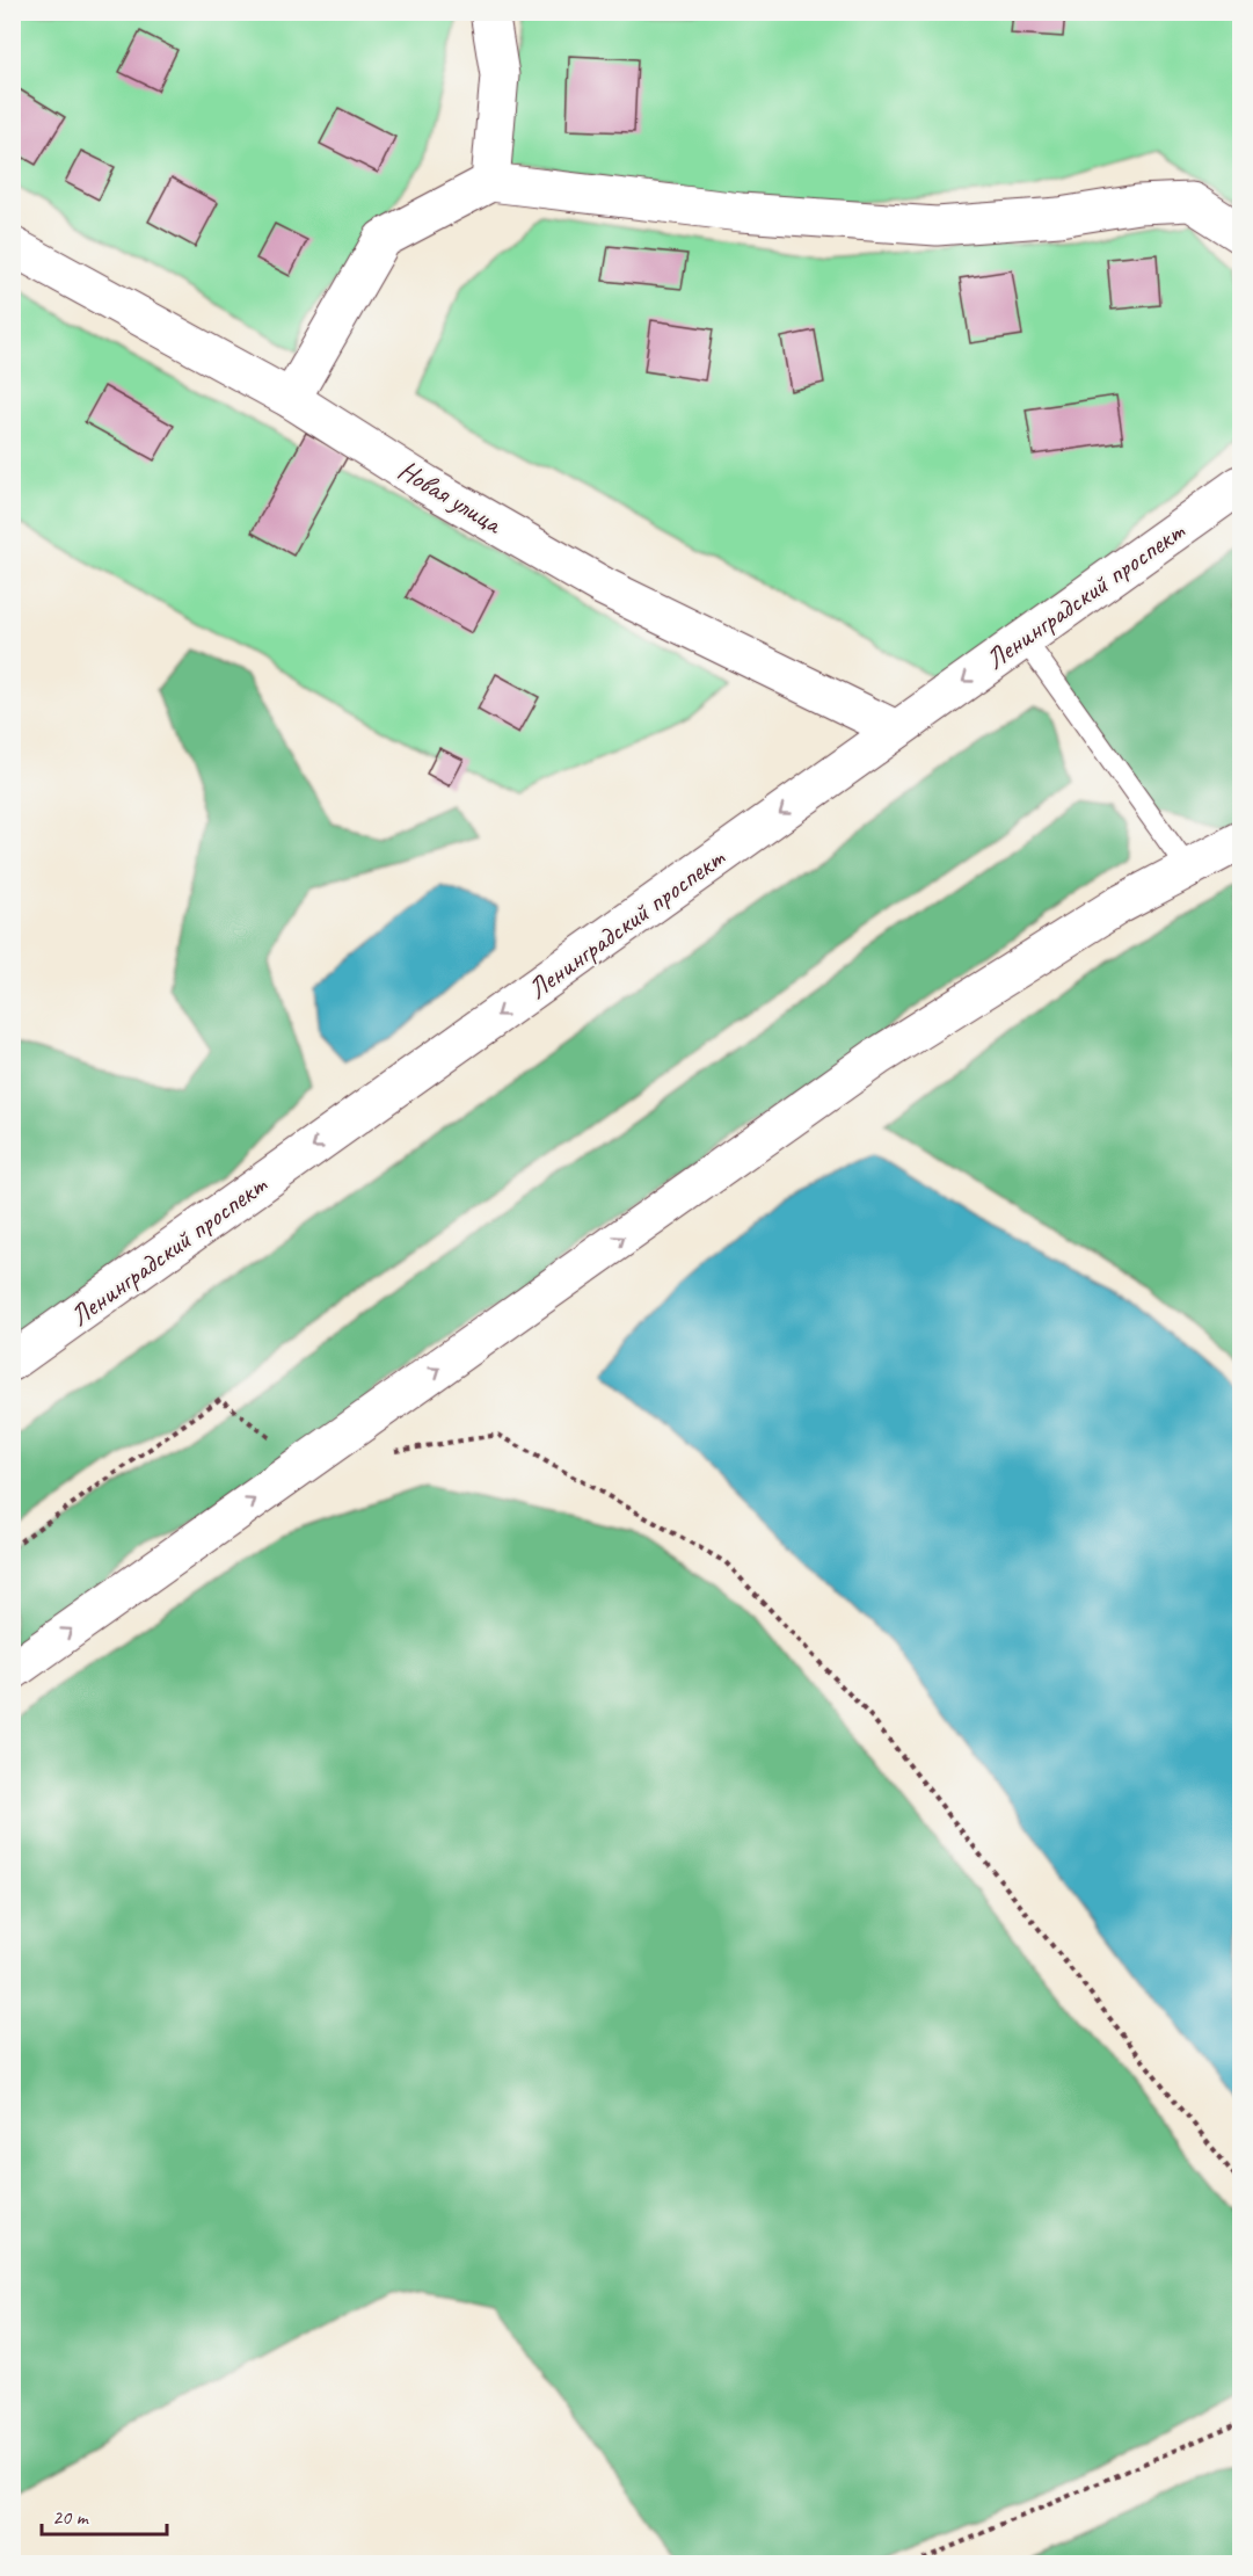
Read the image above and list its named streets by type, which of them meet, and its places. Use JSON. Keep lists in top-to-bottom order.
{
  "streets": {
    "street": ["Новая улица", "Ленинградский проспект"]
  },
  "crossings": [
    ["Новая улица", "Ленинградский проспект"]
  ],
  "scale_bar": "20 m"
}
